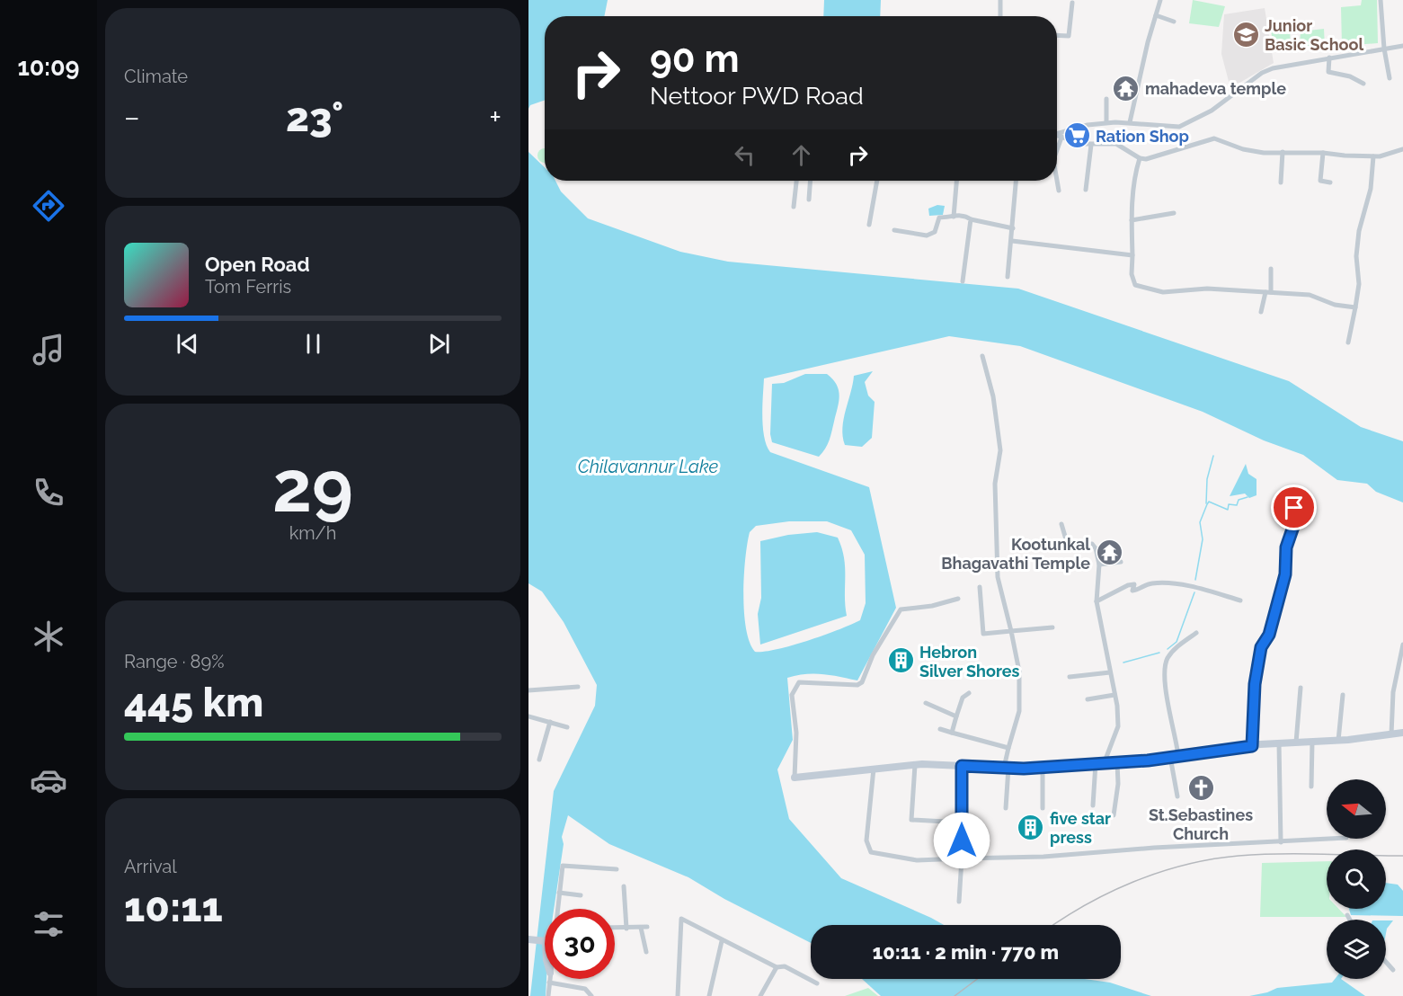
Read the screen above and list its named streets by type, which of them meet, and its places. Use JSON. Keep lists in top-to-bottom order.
{
  "water": ["Chilavannur Lake"],
  "places": {
    "school or university": ["Junior Basic School"],
    "temple": ["mahadeva temple", "Kootunkal Bhagavathi Temple"],
    "supermarket": ["Ration Shop"],
    "building": ["Hebron Silver Shores", "five star press"],
    "church": ["St.Sebastines Church"]
  },
  "north": "left",
  "page": {
    "tabs": "10:09",
    "tile": [
      "Climate",
      ["29", "km/h"],
      ["Range · 89%", "445 km"],
      ["Arrival", "10:11"]
    ],
    "turn": ["90 m", "Nettoor PWD Road"],
    "heat": ["−", "23°", "+"],
    "song": ["Open Road", "Tom Ferris"],
    "limit": "30",
    "trip": "10:11 · 2 min · 770 m"
  }
}
